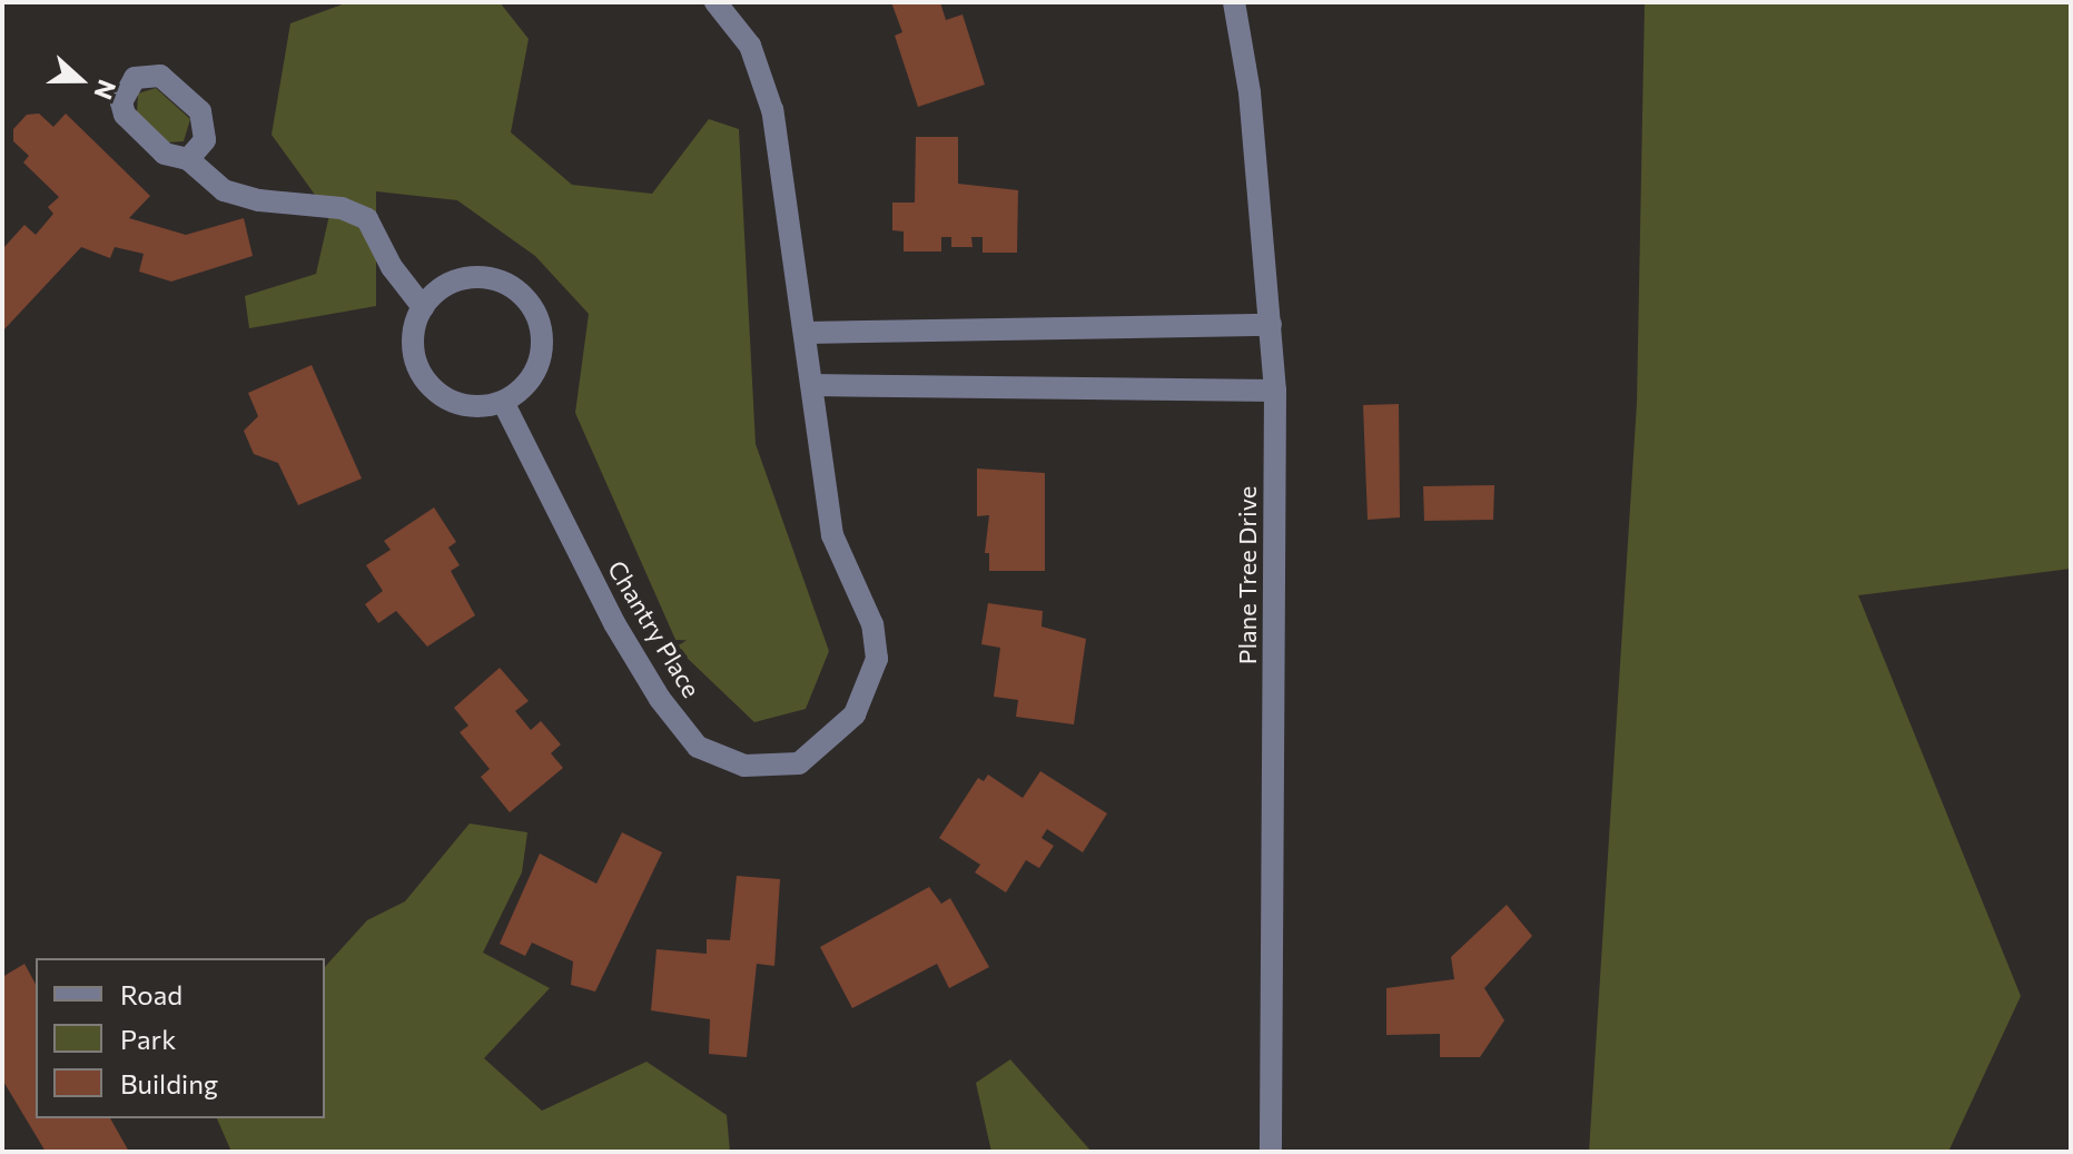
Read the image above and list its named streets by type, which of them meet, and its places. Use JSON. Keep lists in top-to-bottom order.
{
  "streets": {
    "street": ["Plane Tree Drive", "Chantry Place"]
  },
  "legend": ["Road", "Park", "Building"],
  "north": "right"
}
